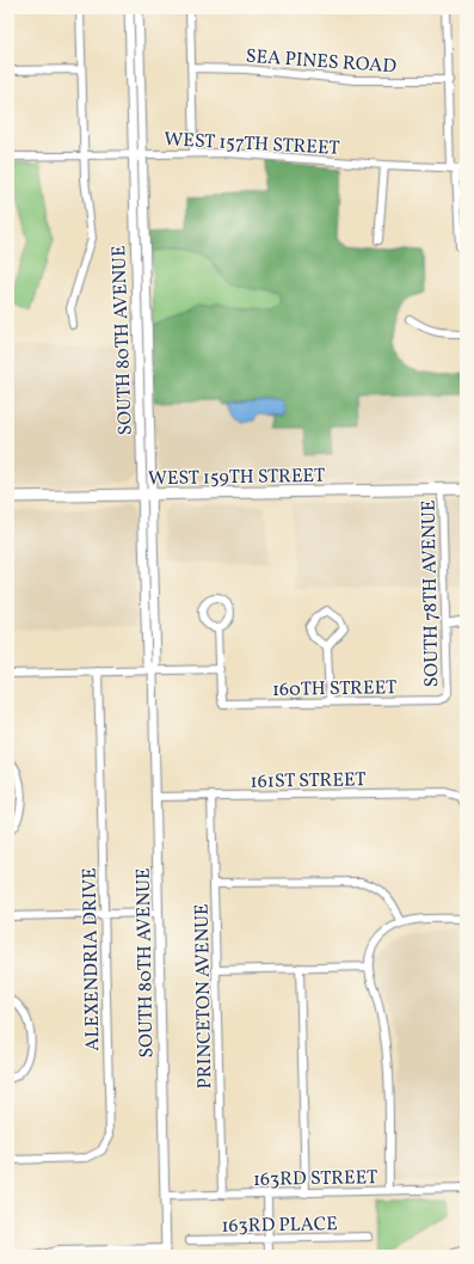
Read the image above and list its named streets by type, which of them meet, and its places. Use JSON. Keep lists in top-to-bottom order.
{
  "streets": {
    "main road": ["WEST 159TH STREET"],
    "street": [
      "SEA PINES ROAD",
      "WEST 157TH STREET",
      "SOUTH 80TH AVENUE",
      "SOUTH 78TH AVENUE",
      "160TH STREET",
      "161ST STREET",
      "ALEXENDRIA DRIVE",
      "PRINCETON AVENUE",
      "163RD STREET",
      "163RD PLACE"
    ]
  },
  "crossings": [
    ["WEST 157TH STREET", "SOUTH 80TH AVENUE"],
    ["SOUTH 80TH AVENUE", "WEST 159TH STREET"],
    ["SOUTH 80TH AVENUE", "161ST STREET"],
    ["SOUTH 80TH AVENUE", "163RD STREET"],
    ["WEST 159TH STREET", "SOUTH 78TH AVENUE"],
    ["SOUTH 78TH AVENUE", "160TH STREET"],
    ["161ST STREET", "PRINCETON AVENUE"],
    ["PRINCETON AVENUE", "163RD STREET"]
  ]
}
